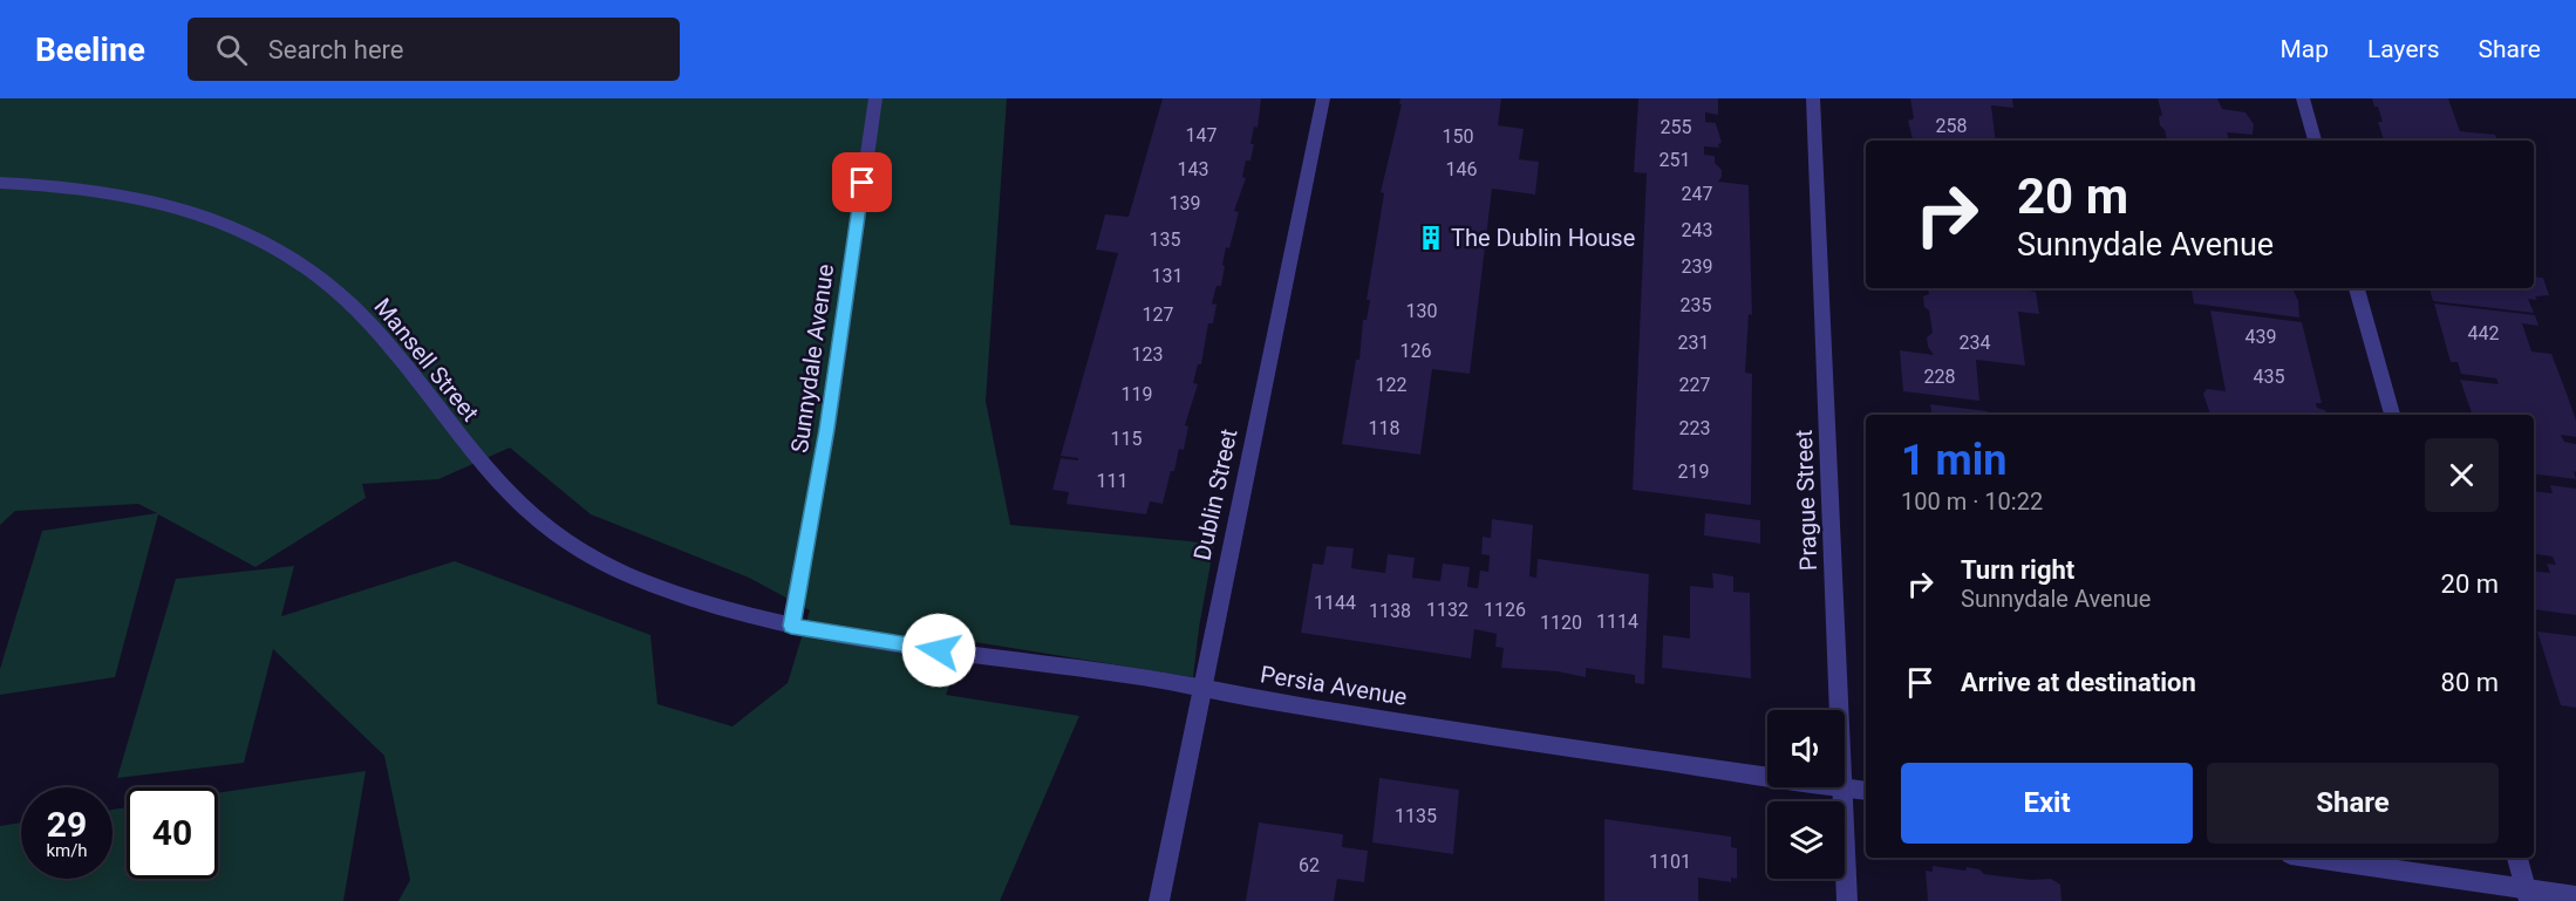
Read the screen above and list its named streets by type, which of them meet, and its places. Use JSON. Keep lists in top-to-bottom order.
{
  "streets": {
    "street": [
      "Sunnydale Avenue",
      "Mansell Street",
      "Dublin Street",
      "Prague Street",
      "Persia Avenue"
    ]
  },
  "crossings": [
    ["Sunnydale Avenue", "Mansell Street"],
    ["Sunnydale Avenue", "Persia Avenue"],
    ["Mansell Street", "Persia Avenue"],
    ["Dublin Street", "Persia Avenue"],
    ["Prague Street", "Persia Avenue"]
  ],
  "places": {
    "building": ["The Dublin House"]
  },
  "house_numbers": [
    "258",
    "255",
    "147",
    "150",
    "251",
    "143",
    "146",
    "247",
    "139",
    "243",
    "135",
    "239",
    "131",
    "235",
    "130",
    "127",
    "442",
    "439",
    "231",
    "234",
    "126",
    "123",
    "228",
    "435",
    "122",
    "227",
    "119",
    "118",
    "223",
    "115",
    "219",
    "111",
    "1144",
    "1132",
    "1126",
    "1138",
    "1114",
    "1120",
    "1135",
    "1101",
    "62"
  ],
  "page": {
    "header": "Beeline",
    "search": "Search here",
    "nav": ["Map", "Layers", "Share"],
    "turn": ["20 m", "Sunnydale Avenue"],
    "heading": ["1 min", "100 m · 10:22"],
    "list": [
      {
        "name": "Turn right",
        "note": "Sunnydale Avenue",
        "value": "20 m"
      },
      {
        "name": "Arrive at destination",
        "value": "80 m"
      }
    ],
    "buttons": ["Exit", "Share"],
    "speed": "29 km/h",
    "limit": "40"
  }
}
